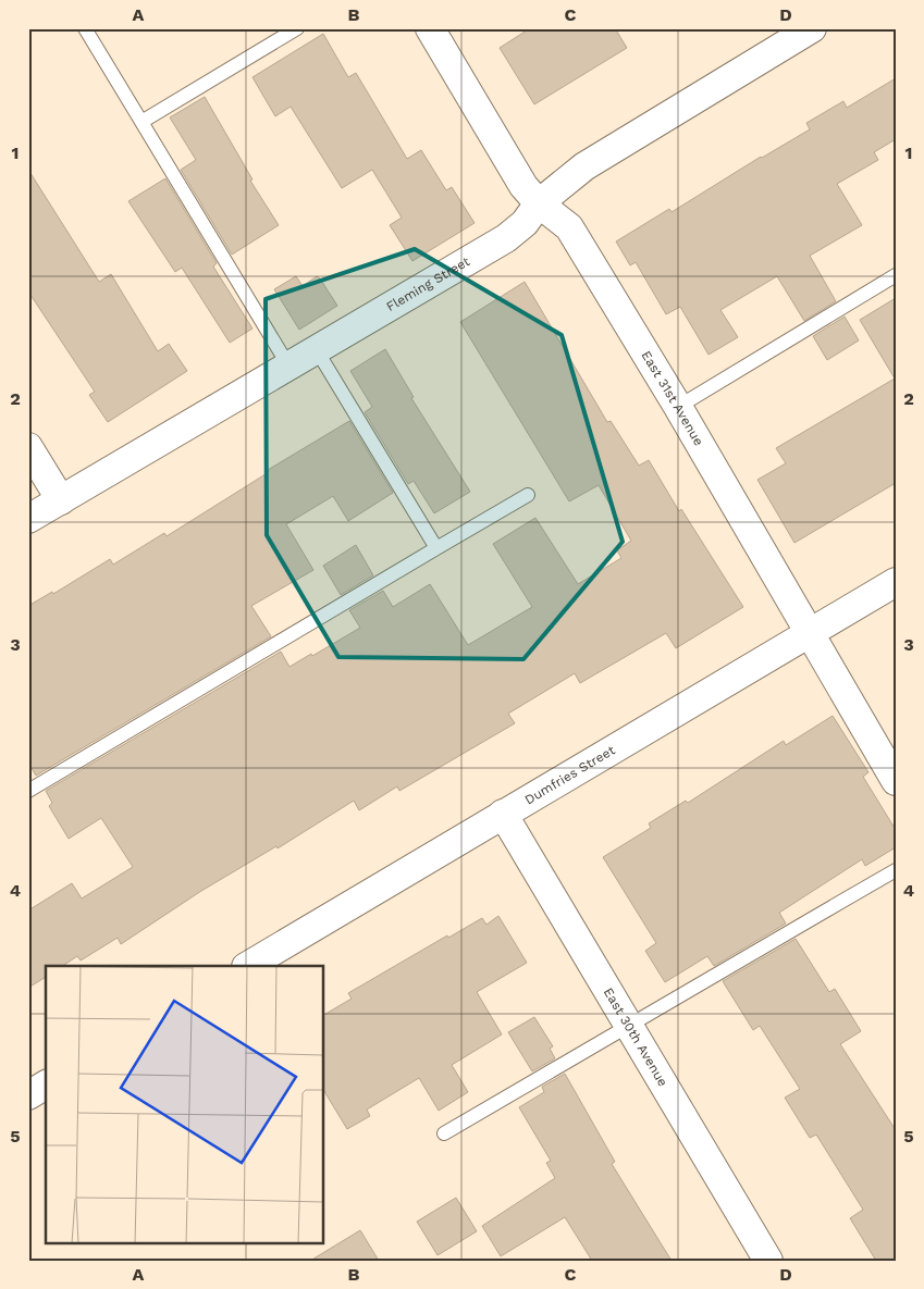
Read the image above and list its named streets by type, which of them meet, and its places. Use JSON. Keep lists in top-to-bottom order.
{
  "streets": {
    "street": [
      "Fleming Street",
      "East 31st Avenue",
      "Dumfries Street",
      "East 30th Avenue"
    ]
  },
  "crossings": [
    ["Fleming Street", "East 31st Avenue"],
    ["East 31st Avenue", "Dumfries Street"],
    ["Dumfries Street", "East 30th Avenue"]
  ],
  "grid": {
    "columns": [
      "A",
      "B",
      "C",
      "D"
    ],
    "rows": [
      "1",
      "2",
      "3",
      "4",
      "5"
    ]
  }
}
